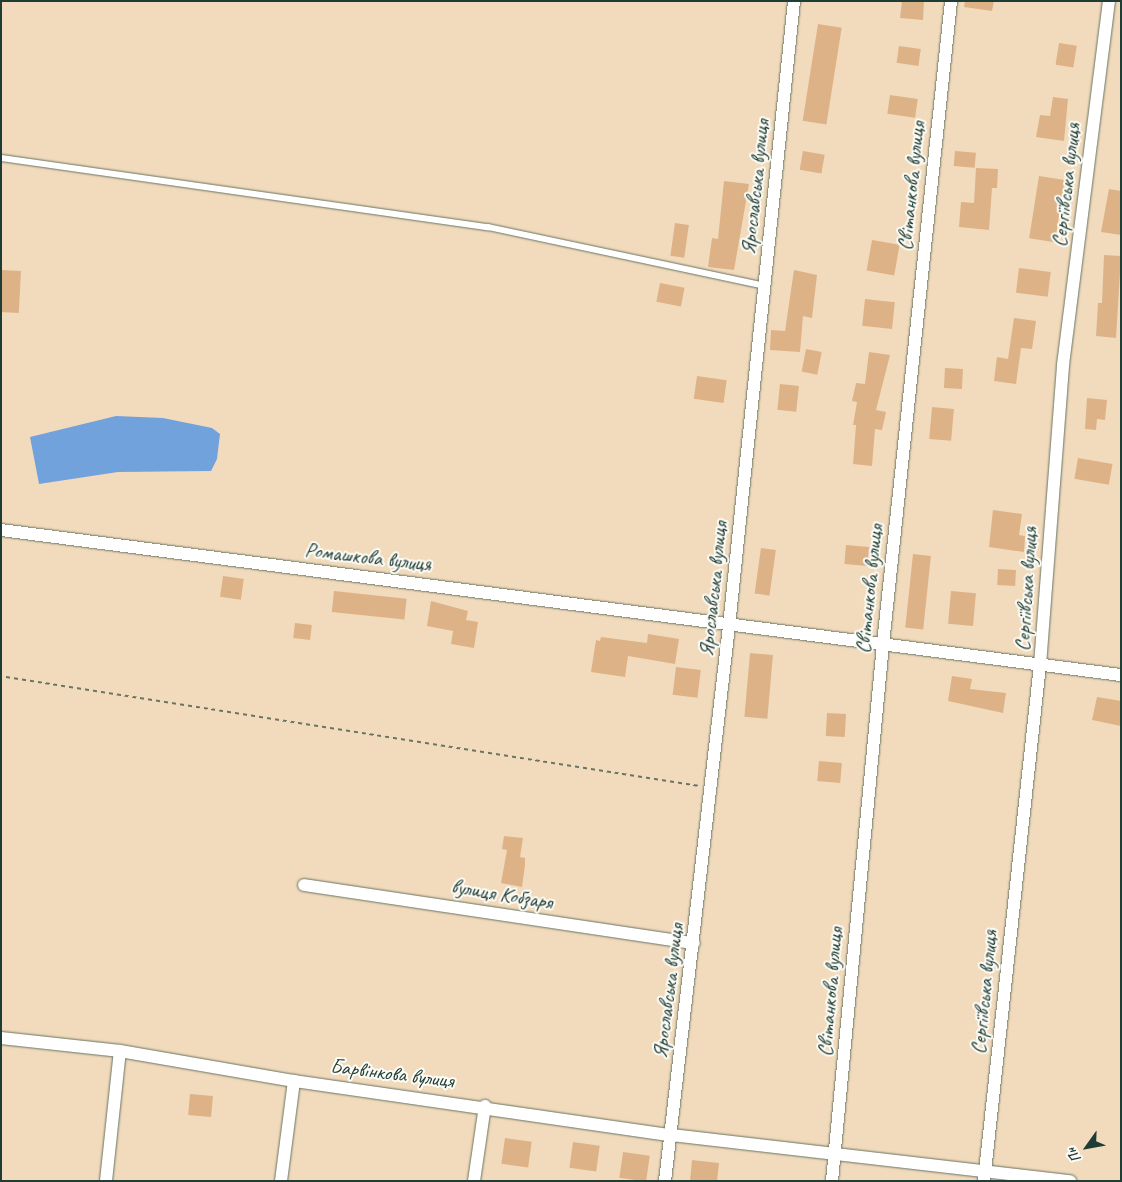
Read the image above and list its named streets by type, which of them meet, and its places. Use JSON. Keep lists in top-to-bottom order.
{
  "streets": {
    "street": [
      "Сергіївська вулиця",
      "Світанкова вулиця",
      "Ярославська вулиця",
      "Ромашкова вулиця",
      "вулиця Кобзаря",
      "Барвінкова вулиця"
    ]
  },
  "crossings": [
    ["Сергіївська вулиця", "Ромашкова вулиця"],
    ["Сергіївська вулиця", "Барвінкова вулиця"],
    ["Світанкова вулиця", "Ромашкова вулиця"],
    ["Світанкова вулиця", "Барвінкова вулиця"],
    ["Ярославська вулиця", "Ромашкова вулиця"],
    ["Ярославська вулиця", "вулиця Кобзаря"],
    ["Ярославська вулиця", "Барвінкова вулиця"]
  ],
  "north": "bottom left"
}
